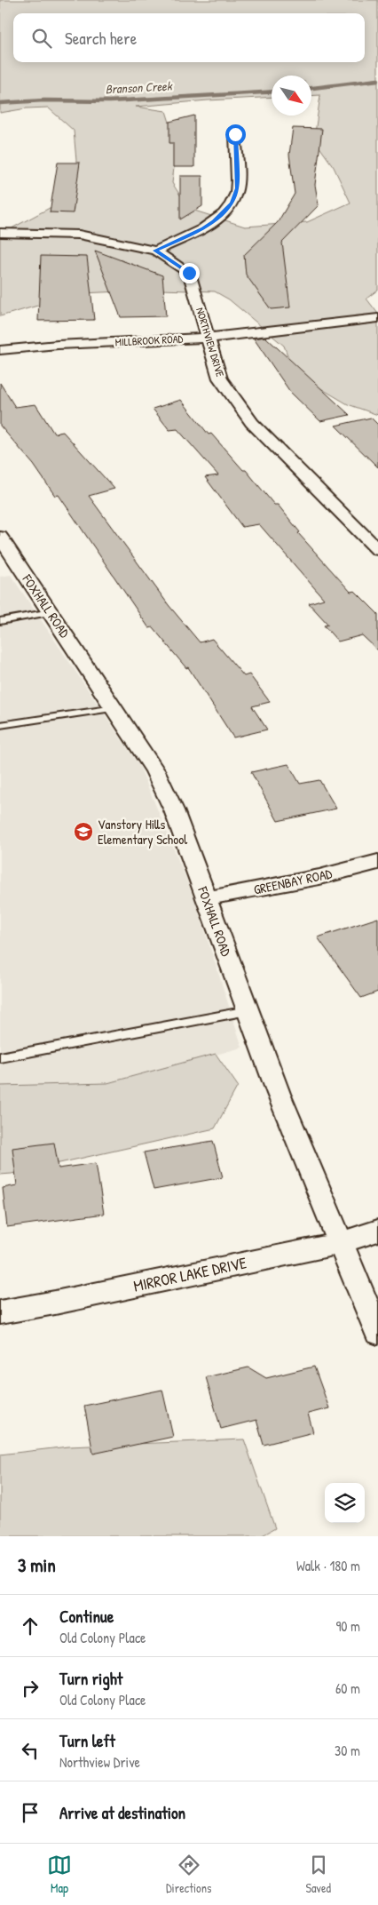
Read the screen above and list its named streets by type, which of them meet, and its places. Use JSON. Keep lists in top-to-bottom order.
{
  "streets": {
    "street": [
      "MILLBROOK ROAD",
      "NORTHVIEW DRIVE",
      "FOXHALL ROAD",
      "GREENBAY ROAD",
      "MIRROR LAKE DRIVE"
    ]
  },
  "crossings": [
    ["MILLBROOK ROAD", "NORTHVIEW DRIVE"],
    ["FOXHALL ROAD", "GREENBAY ROAD"],
    ["FOXHALL ROAD", "MIRROR LAKE DRIVE"]
  ],
  "water": ["Branson Creek"],
  "places": {
    "school or university": ["Vanstory Hills Elementary School"]
  },
  "north": "bottom right",
  "page": {
    "search": "Search here",
    "heading": ["3 min", "Walk · 180 m"],
    "list": [
      ["Continue", "Old Colony Place", "90 m"],
      ["Turn right", "Old Colony Place", "60 m"],
      ["Turn left", "Northview Drive", "30 m"],
      "Arrive at destination"
    ],
    "nav": ["Map", "Directions", "Saved"]
  }
}
